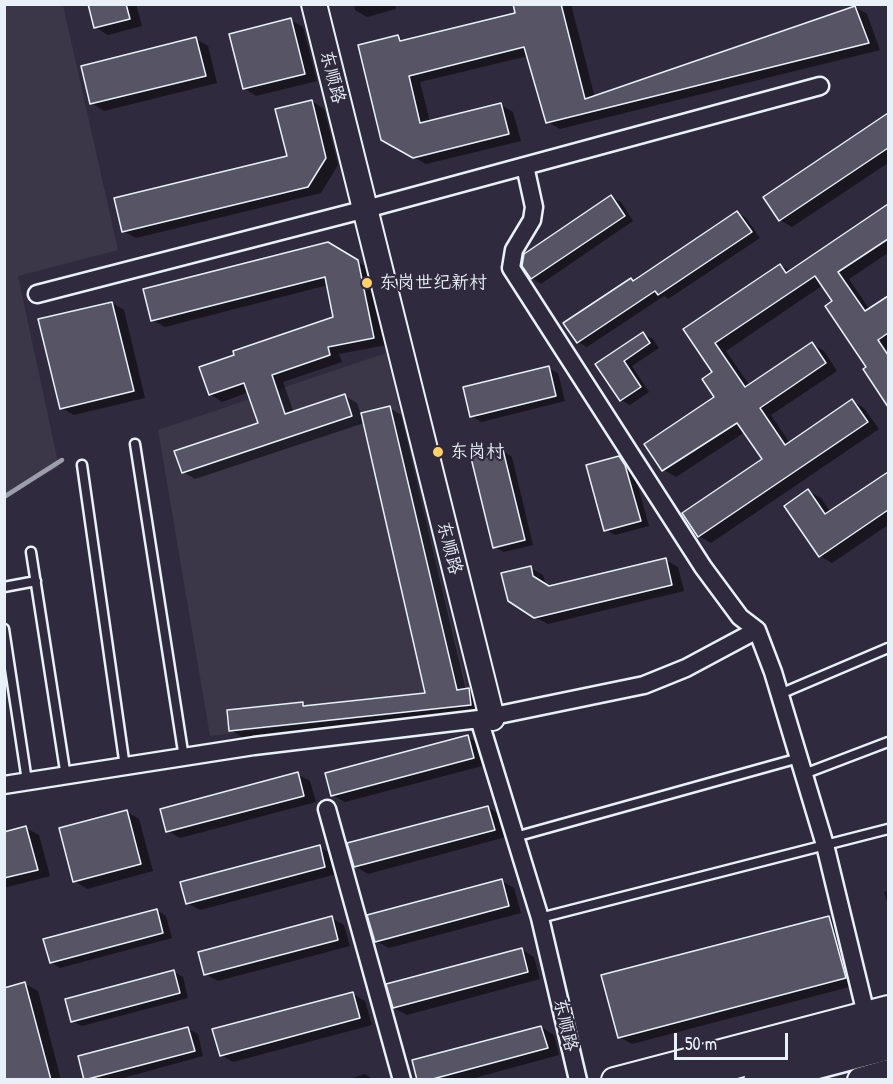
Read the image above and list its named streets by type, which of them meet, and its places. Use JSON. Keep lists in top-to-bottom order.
{
  "streets": {
    "street": ["东顺路"]
  },
  "places": ["东岗世纪新村", "东岗村"],
  "scale_bar": "50 m"
}
